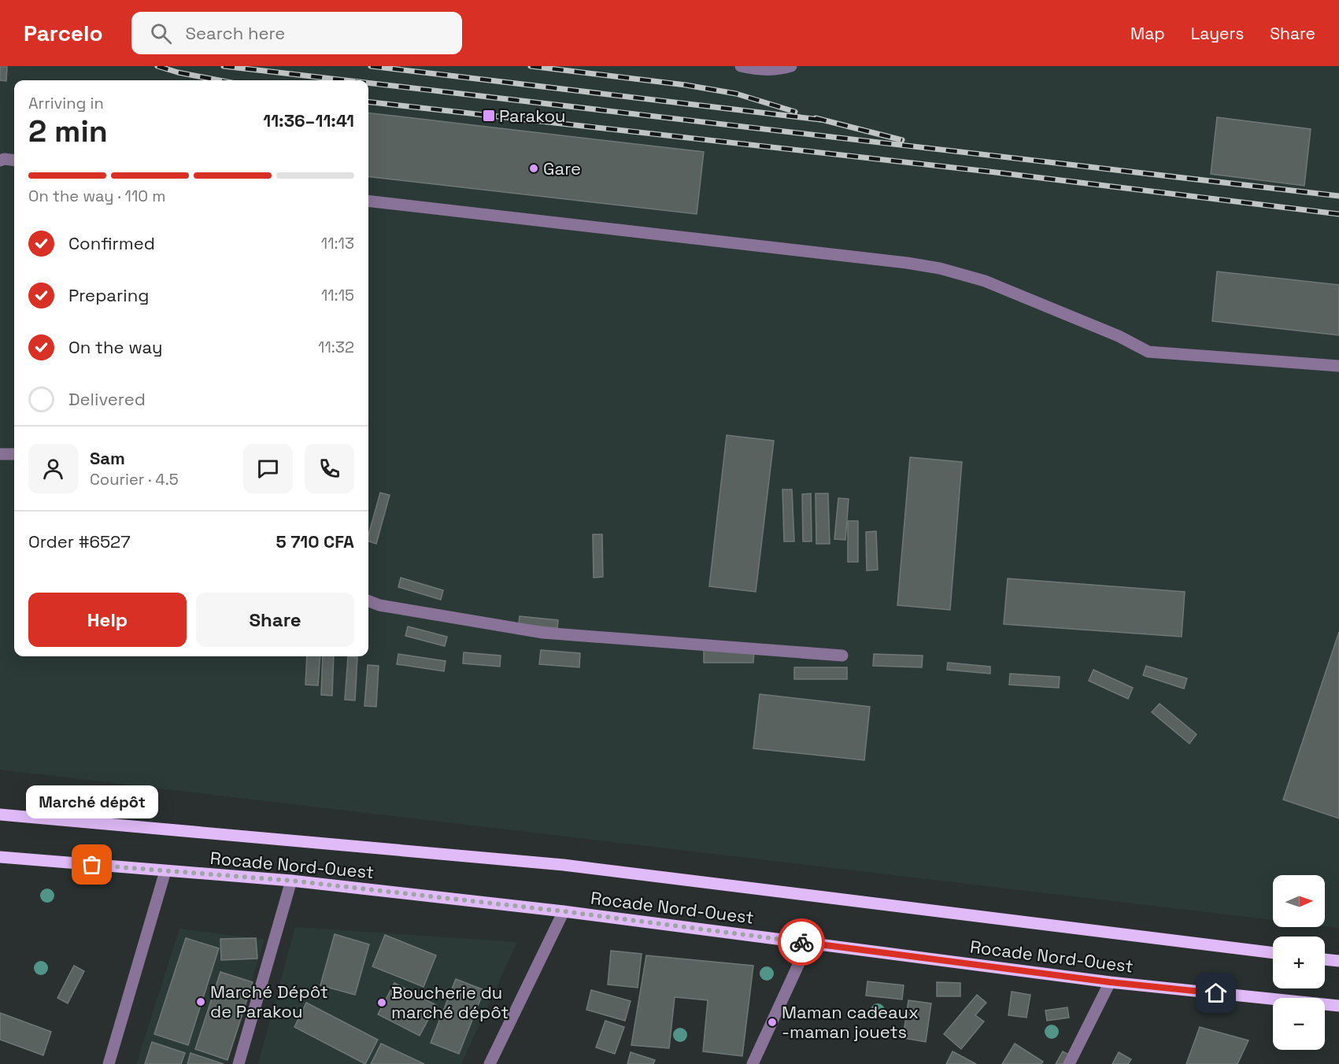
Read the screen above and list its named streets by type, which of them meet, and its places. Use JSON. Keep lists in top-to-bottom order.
{
  "streets": {
    "main road": ["Rocade Nord-Ouest"]
  },
  "places": {
    "transit": ["Parakou"],
    "other": [
      "Gare",
      "Marché dépôt",
      "Marché Dépôt de Parakou",
      "Boucherie du marché dépôt",
      "Maman cadeaux -maman jouets"
    ]
  },
  "north": "right",
  "page": {
    "header": "Parcelo",
    "search": "Search here",
    "nav": ["Map", "Layers", "Share"],
    "heading": ["2 min", "Arriving in", "11:36–11:41"],
    "panel": [
      "Sam",
      "Courier · 4.5",
      "Order #6527",
      "5 710 CFA"
    ],
    "bar": "On the way · 110 m",
    "list": [
      ["Confirmed", "11:13"],
      ["Preparing", "11:15"],
      ["On the way", "11:32"],
      "Delivered"
    ],
    "buttons": ["Help", "Share"],
    "bubble": "Marché dépôt",
    "map_buttons": ["+", "−"]
  }
}
